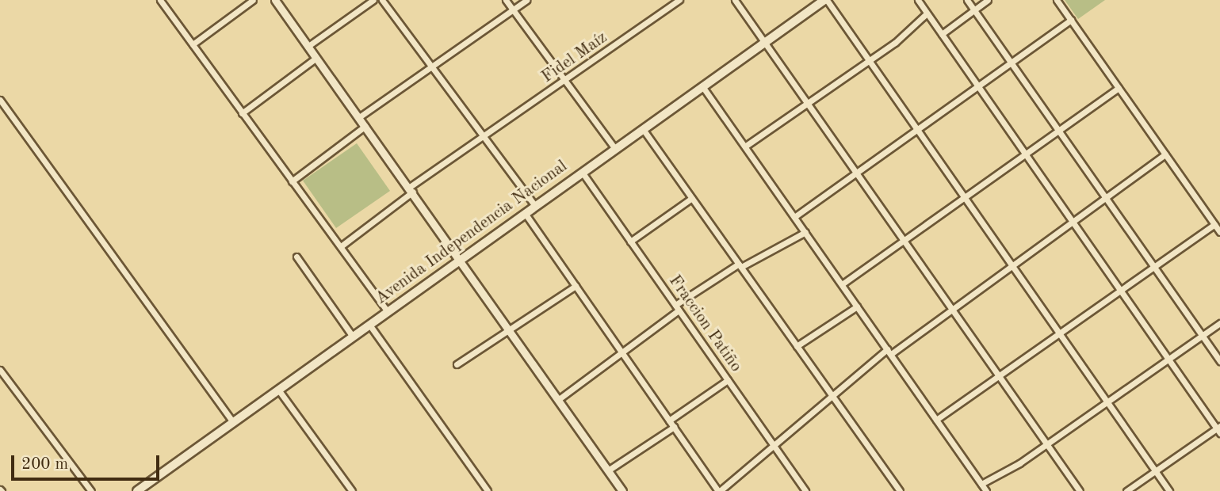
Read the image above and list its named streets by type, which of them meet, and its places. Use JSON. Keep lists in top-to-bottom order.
{
  "streets": {
    "main road": ["Avenida Independencia Nacional"],
    "street": ["Fidel Maíz", "Fraccion Patiño"]
  },
  "crossings": [
    ["Avenida Independencia Nacional", "Fraccion Patiño"]
  ],
  "scale_bar": "200 m"
}
